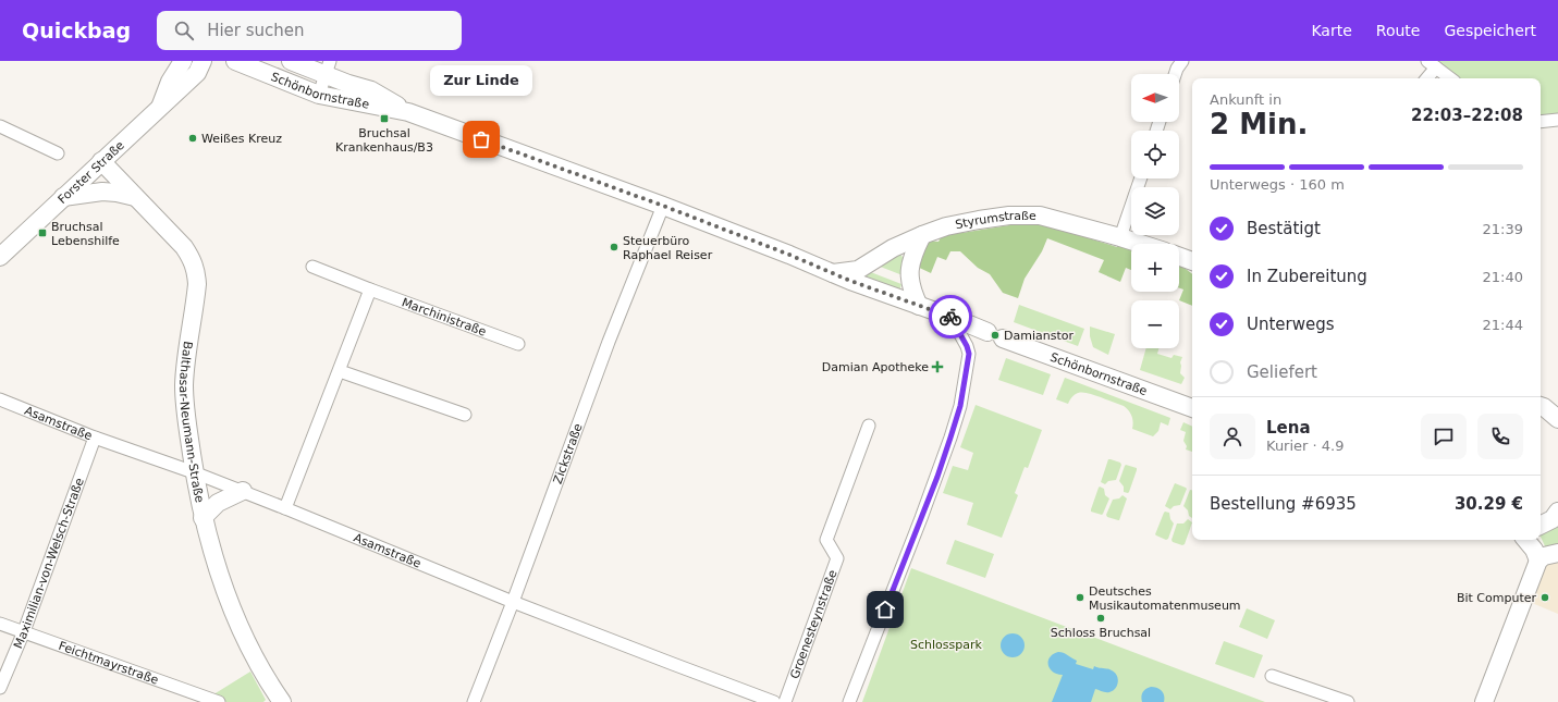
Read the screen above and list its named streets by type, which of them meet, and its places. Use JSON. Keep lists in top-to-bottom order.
{
  "streets": {
    "main road": [
      "Schönbornstraße",
      "Forster Straße",
      "Styrumstraße",
      "Balthasar-Neumann-Straße"
    ],
    "street": [
      "Marchinistraße",
      "Asamstraße",
      "Zickstraße",
      "Maximilian-von-Welsch-Straße",
      "Groenesteynstraße",
      "Feichtmayrstraße"
    ]
  },
  "crossings": [
    ["Schönbornstraße", "Styrumstraße"],
    ["Schönbornstraße", "Zickstraße"],
    ["Forster Straße", "Balthasar-Neumann-Straße"],
    ["Balthasar-Neumann-Straße", "Asamstraße"],
    ["Asamstraße", "Zickstraße"],
    ["Asamstraße", "Maximilian-von-Welsch-Straße"],
    ["Maximilian-von-Welsch-Straße", "Feichtmayrstraße"]
  ],
  "parks": ["Schlosspark"],
  "places": {
    "transit": ["Bruchsal Krankenhaus/B3", "Bruchsal Lebenshilfe"],
    "other": [
      "Weißes Kreuz",
      "Zur Linde",
      "Steuerbüro Raphael Reiser",
      "Damianstor",
      "Deutsches Musikautomatenmuseum",
      "Bit Computer",
      "Schloss Bruchsal"
    ],
    "health": ["Damian Apotheke"]
  },
  "north": "left",
  "page": {
    "header": "Quickbag",
    "search": "Hier suchen",
    "nav": ["Karte", "Route", "Gespeichert"],
    "bubble": "Zur Linde",
    "map_buttons": ["+", "−"],
    "heading": ["2 Min.", "Ankunft in", "22:03–22:08"],
    "panel": [
      "Lena",
      "Kurier · 4.9",
      "Bestellung #6935",
      "30.29 €"
    ],
    "bar": "Unterwegs · 160 m",
    "list": [
      ["Bestätigt", "21:39"],
      ["In Zubereitung", "21:40"],
      ["Unterwegs", "21:44"],
      "Geliefert"
    ]
  }
}
